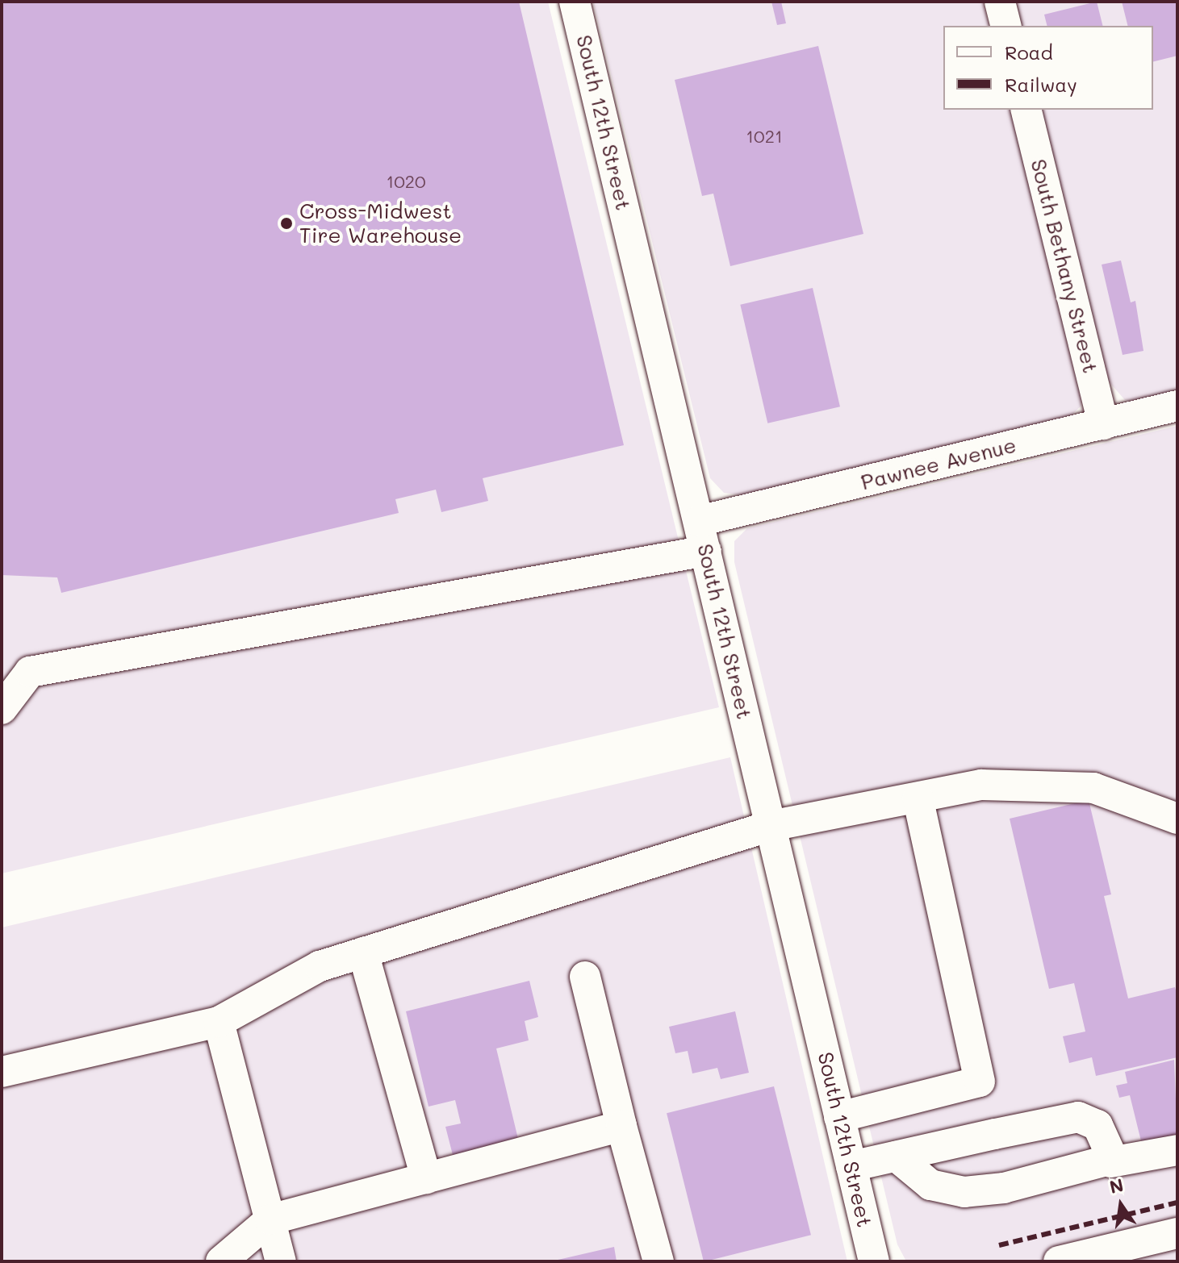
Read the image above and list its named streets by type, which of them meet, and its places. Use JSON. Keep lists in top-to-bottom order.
{
  "streets": {
    "street": ["South 12th Street", "South Bethany Street", "Pawnee Avenue"]
  },
  "crossings": [
    ["South 12th Street", "Pawnee Avenue"],
    ["South Bethany Street", "Pawnee Avenue"]
  ],
  "places": ["Cross-Midwest Tire Warehouse"],
  "house_numbers": ["1021", "1020"],
  "legend": ["Road", "Railway"],
  "north": "top"
}
